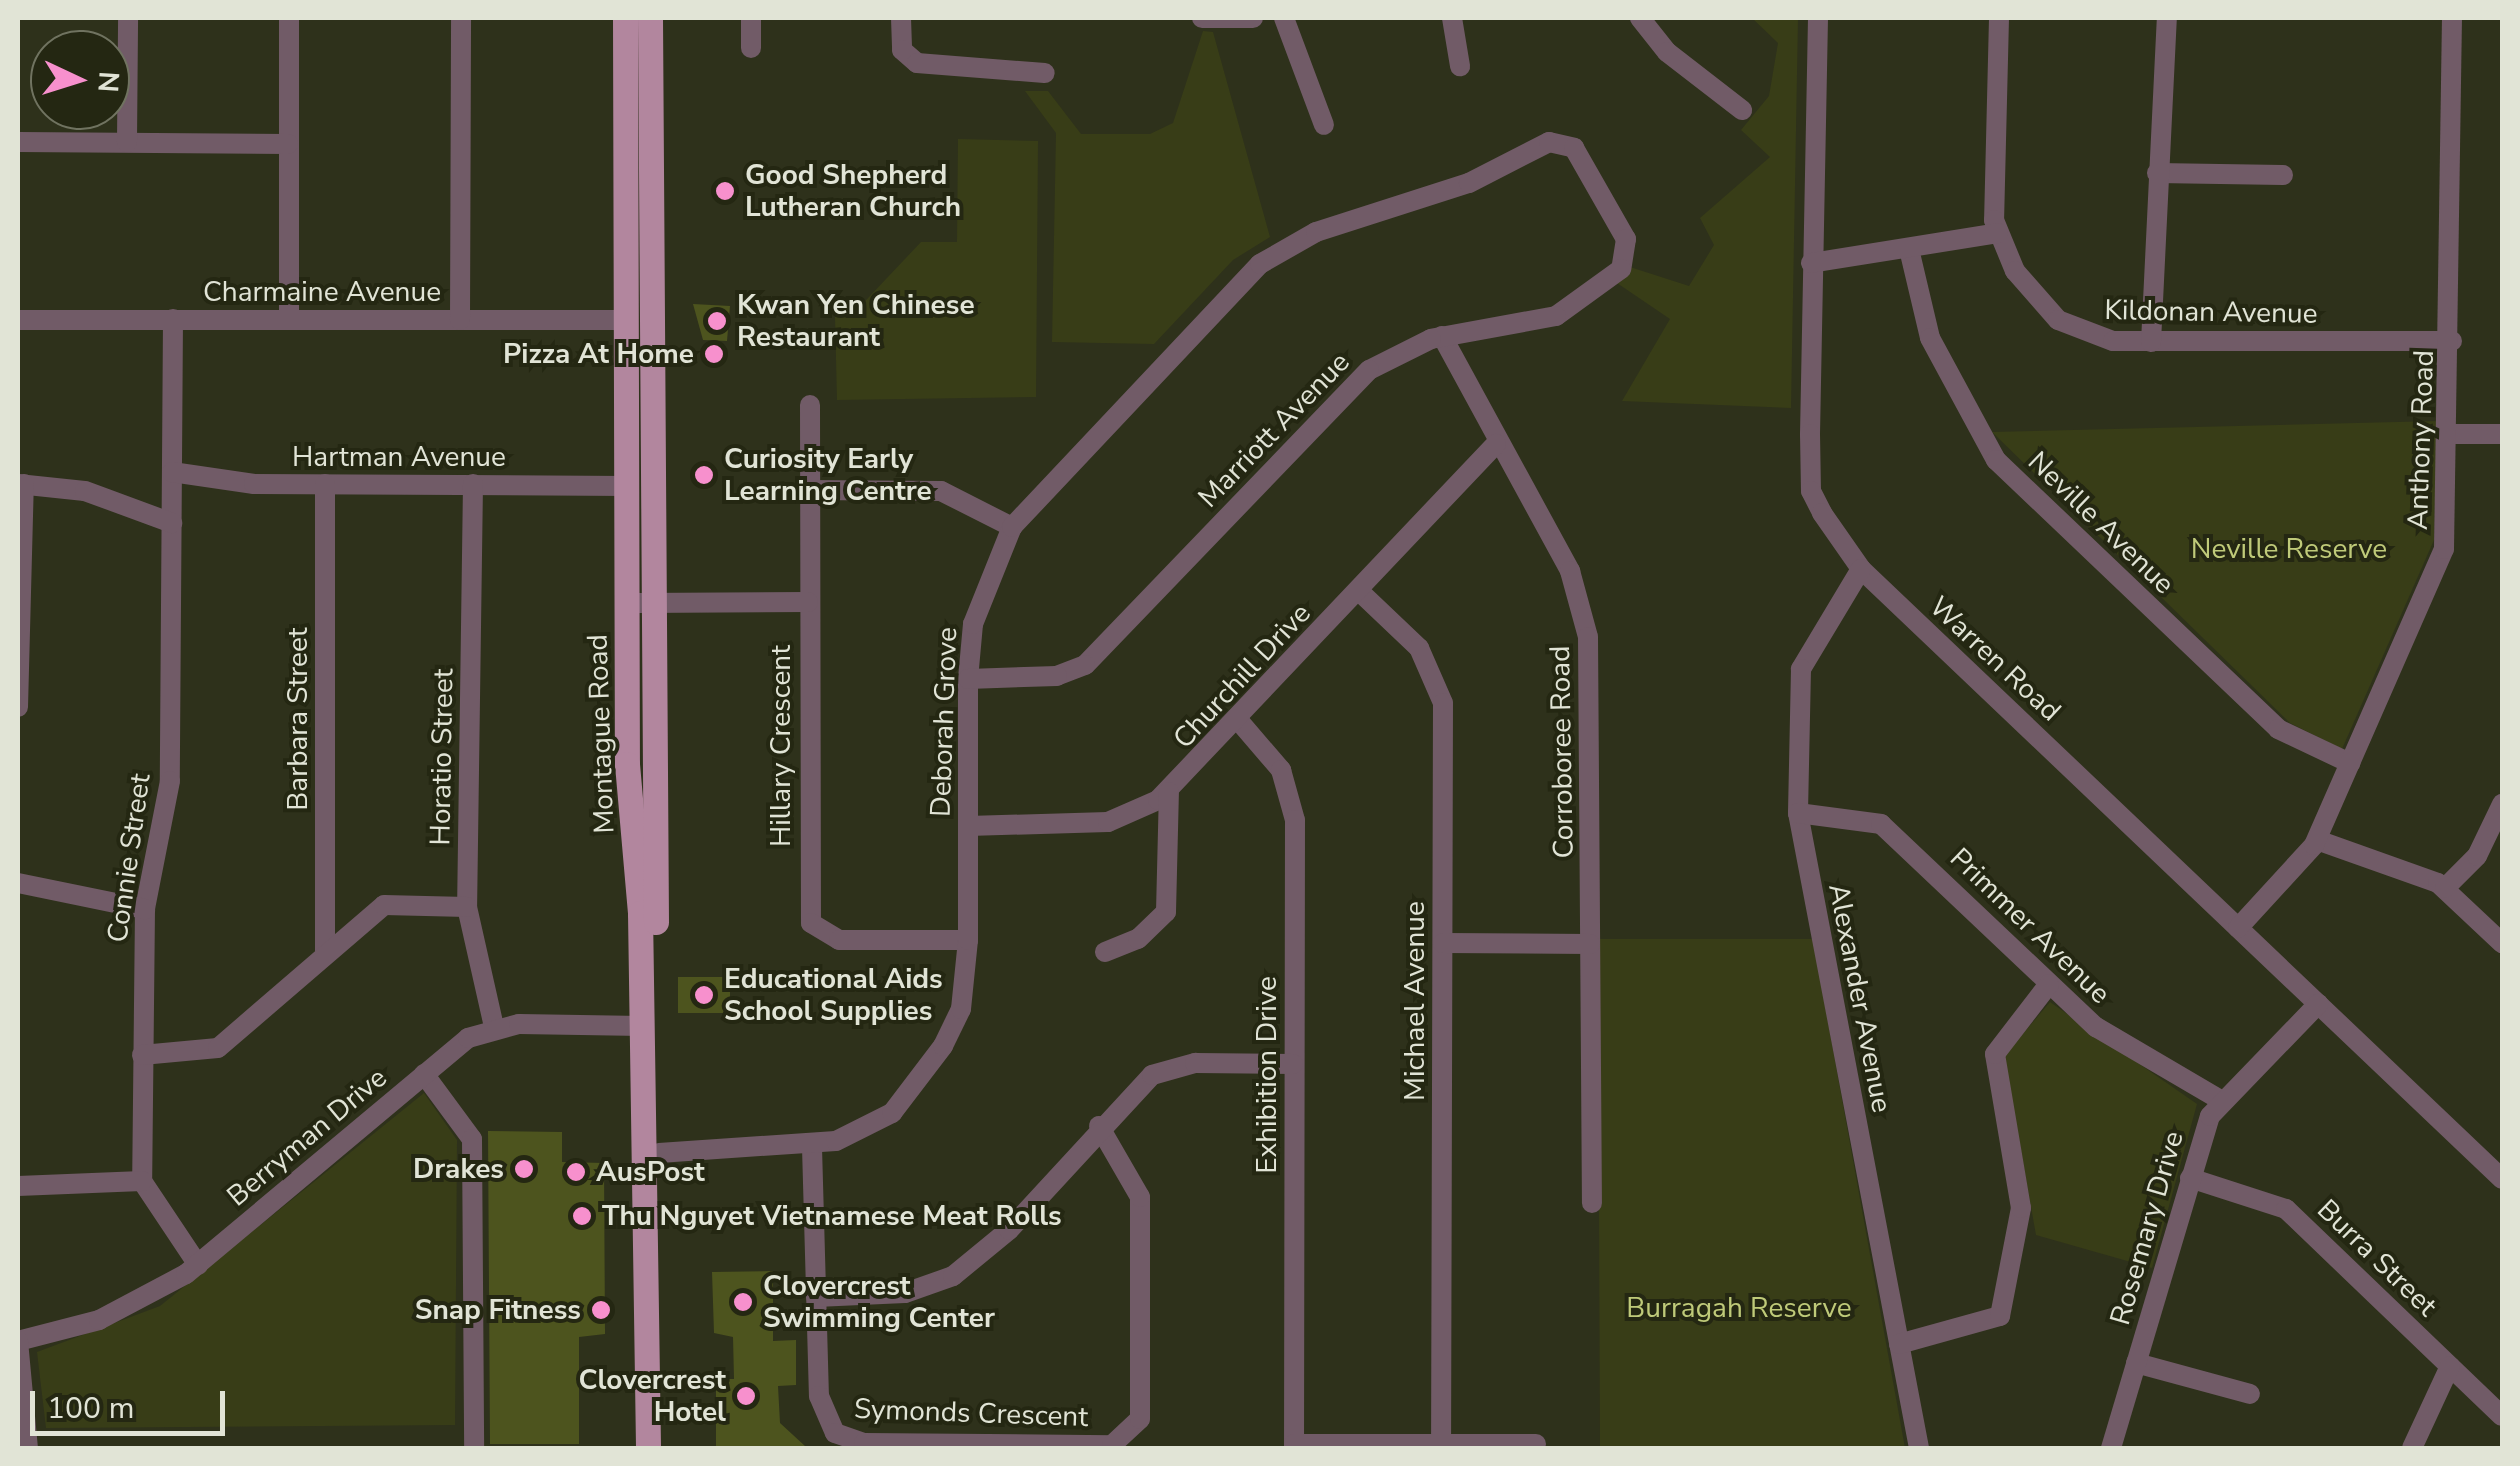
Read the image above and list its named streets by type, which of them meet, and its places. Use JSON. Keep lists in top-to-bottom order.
{
  "streets": {
    "main road": ["Montague Road"],
    "street": [
      "Charmaine Avenue",
      "Kildonan Avenue",
      "Marriott Avenue",
      "Anthony Road",
      "Hartman Avenue",
      "Neville Avenue",
      "Warren Road",
      "Churchill Drive",
      "Barbara Street",
      "Deborah Grove",
      "Hillary Crescent",
      "Corroboree Road",
      "Horatio Street",
      "Connie Street",
      "Primmer Avenue",
      "Alexander Avenue",
      "Michael Avenue",
      "Exhibition Drive",
      "Berryman Drive",
      "Rosemary Drive",
      "Burra Street",
      "Symonds Crescent"
    ]
  },
  "crossings": [
    ["Charmaine Avenue", "Montague Road"],
    ["Charmaine Avenue", "Connie Street"],
    ["Kildonan Avenue", "Anthony Road"],
    ["Marriott Avenue", "Deborah Grove"],
    ["Marriott Avenue", "Corroboree Road"],
    ["Anthony Road", "Neville Avenue"],
    ["Anthony Road", "Warren Road"],
    ["Hartman Avenue", "Barbara Street"],
    ["Hartman Avenue", "Montague Road"],
    ["Hartman Avenue", "Horatio Street"],
    ["Hartman Avenue", "Connie Street"],
    ["Warren Road", "Alexander Avenue"],
    ["Warren Road", "Rosemary Drive"],
    ["Churchill Drive", "Deborah Grove"],
    ["Churchill Drive", "Corroboree Road"],
    ["Churchill Drive", "Michael Avenue"],
    ["Churchill Drive", "Exhibition Drive"],
    ["Deborah Grove", "Montague Road"],
    ["Deborah Grove", "Hillary Crescent"],
    ["Deborah Grove", "Symonds Crescent"],
    ["Horatio Street", "Berryman Drive"],
    ["Primmer Avenue", "Alexander Avenue"],
    ["Primmer Avenue", "Rosemary Drive"],
    ["Rosemary Drive", "Burra Street"]
  ],
  "parks": ["Neville Reserve", "Burragah Reserve"],
  "places": [
    "Good Shepherd Lutheran Church",
    "Kwan Yen Chinese Restaurant",
    "Pizza At Home",
    "Curiosity Early Learning Centre",
    "Educational Aids School Supplies",
    "Drakes",
    "AusPost",
    "Thu Nguyet Vietnamese Meat Rolls",
    "Clovercrest Swimming Center",
    "Snap Fitness",
    "Clovercrest Hotel"
  ],
  "scale_bar": "100 m",
  "north": "right"
}
